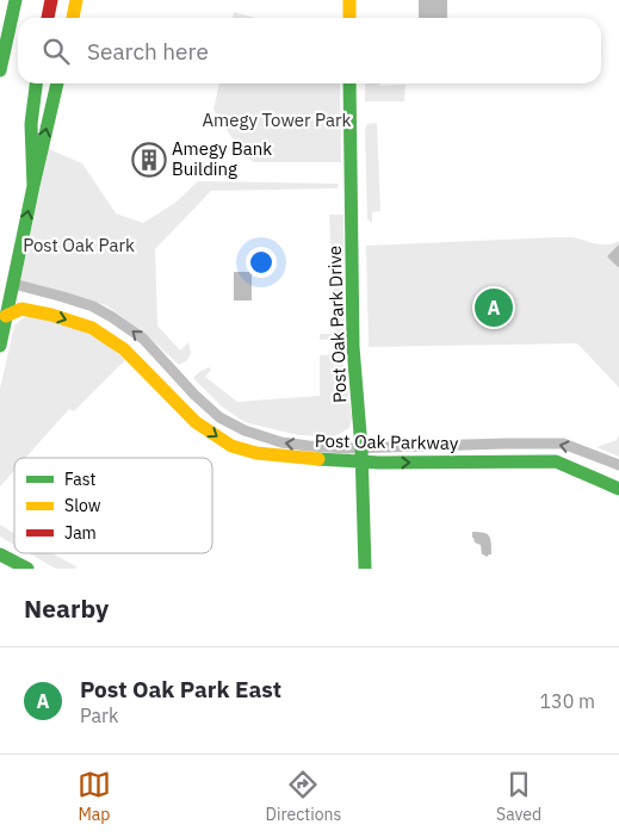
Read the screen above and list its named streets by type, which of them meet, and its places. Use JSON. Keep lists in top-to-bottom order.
{
  "streets": {
    "main road": ["Post Oak Park Drive", "Post Oak Parkway"]
  },
  "crossings": [
    ["Post Oak Park Drive", "Post Oak Parkway"]
  ],
  "parks": ["Amegy Tower Park", "Post Oak Park"],
  "places": {
    "building": ["Amegy Bank Building"]
  },
  "legend": ["Fast", "Slow", "Jam"],
  "page": {
    "search": "Search here",
    "pins": "A",
    "heading": "Nearby",
    "list": [
      {
        "mark": "A",
        "name": "Post Oak Park East",
        "note": "Park",
        "value": "130 m"
      }
    ],
    "nav": ["Map", "Directions", "Saved"]
  }
}
